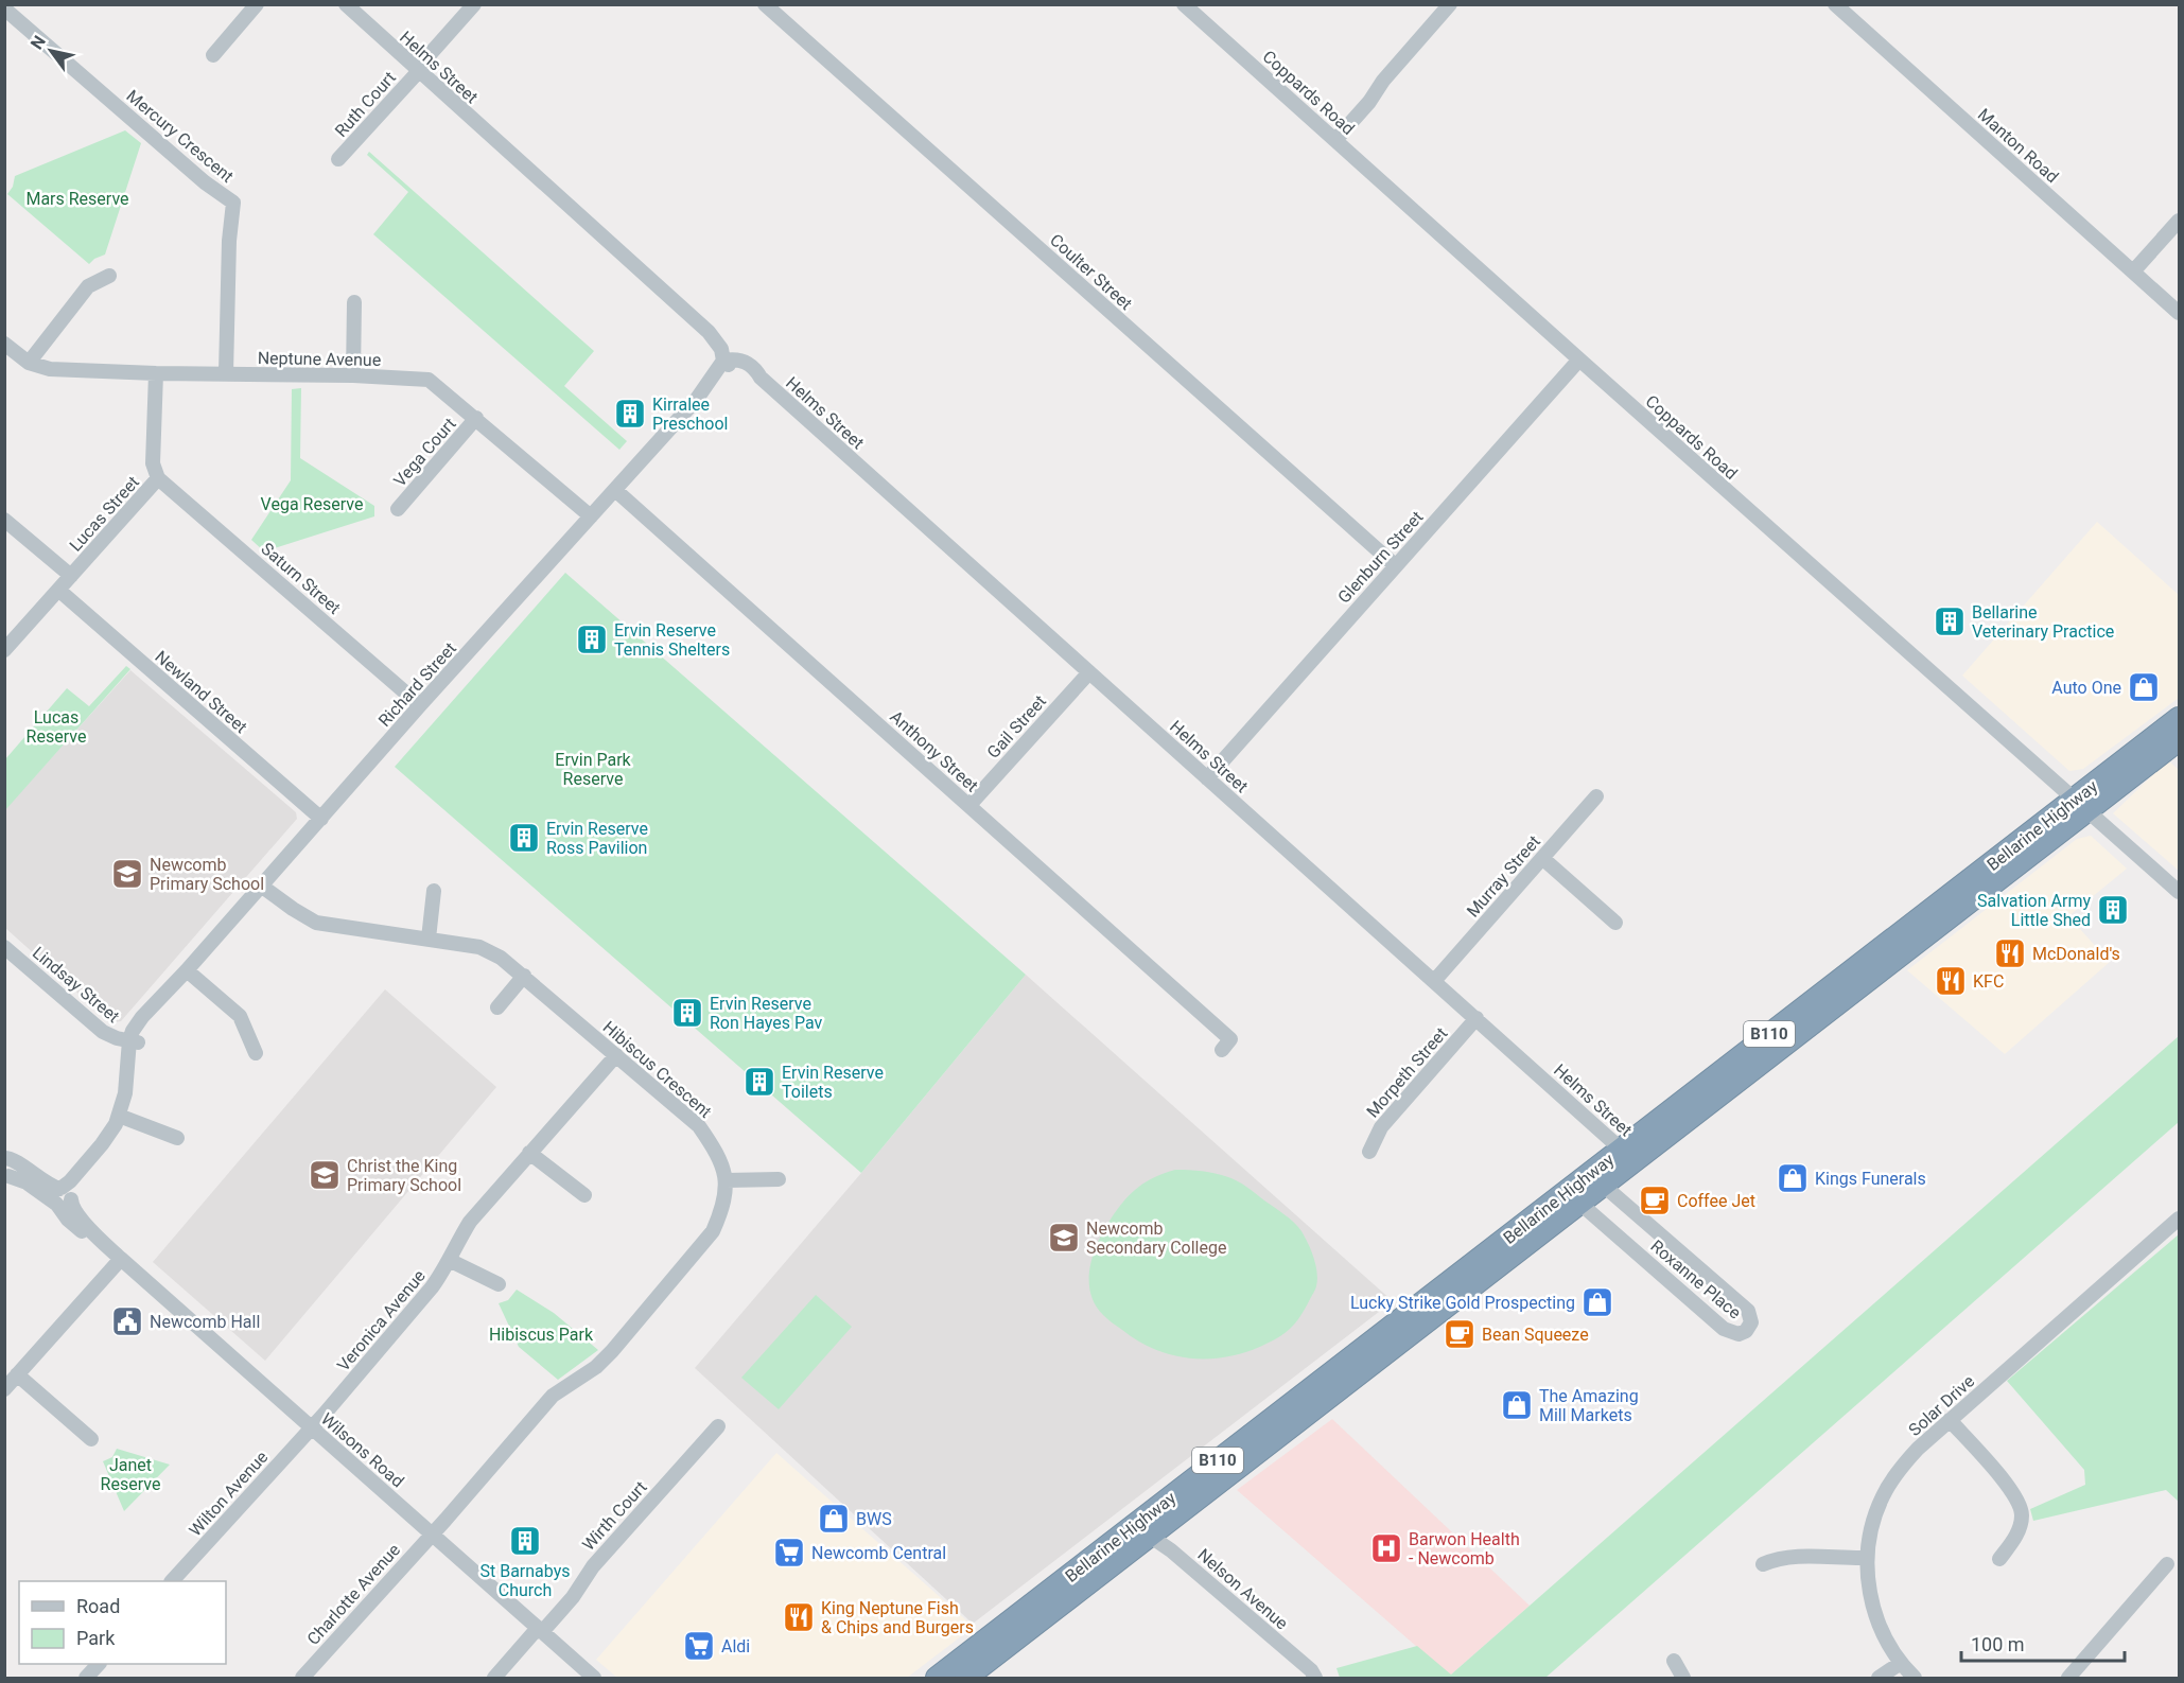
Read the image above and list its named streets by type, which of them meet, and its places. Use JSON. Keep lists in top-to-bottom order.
{
  "streets": {
    "highway": ["Bellarine Highway", "B110"],
    "street": [
      "Helms Street",
      "Coppards Road",
      "Ruth Court",
      "Mercury Crescent",
      "Manton Road",
      "Coulter Street",
      "Neptune Avenue",
      "Vega Court",
      "Lucas Street",
      "Glenburn Street",
      "Saturn Street",
      "Richard Street",
      "Newland Street",
      "Gail Street",
      "Anthony Street",
      "Murray Street",
      "Lindsay Street",
      "Hibiscus Crescent",
      "Morpeth Street",
      "Roxanne Place",
      "Veronica Avenue",
      "Solar Drive",
      "Wilsons Road",
      "Wilton Avenue",
      "Wirth Court",
      "Nelson Avenue",
      "Charlotte Avenue"
    ]
  },
  "crossings": [
    ["Helms Street", "Ruth Court"],
    ["Helms Street", "Glenburn Street"],
    ["Helms Street", "Richard Street"],
    ["Helms Street", "Gail Street"],
    ["Helms Street", "Bellarine Highway"],
    ["Helms Street", "Murray Street"],
    ["Helms Street", "Morpeth Street"],
    ["Coppards Road", "Glenburn Street"],
    ["Coppards Road", "Bellarine Highway"],
    ["Mercury Crescent", "Neptune Avenue"],
    ["Coulter Street", "Glenburn Street"],
    ["Neptune Avenue", "Vega Court"],
    ["Neptune Avenue", "Lucas Street"],
    ["Neptune Avenue", "Richard Street"],
    ["Lucas Street", "Saturn Street"],
    ["Lucas Street", "Newland Street"],
    ["Saturn Street", "Richard Street"],
    ["Richard Street", "Newland Street"],
    ["Richard Street", "Anthony Street"],
    ["Richard Street", "Lindsay Street"],
    ["Richard Street", "Hibiscus Crescent"],
    ["Richard Street", "Wilsons Road"],
    ["Gail Street", "Anthony Street"],
    ["Bellarine Highway", "Roxanne Place"],
    ["Bellarine Highway", "Nelson Avenue"],
    ["Hibiscus Crescent", "Veronica Avenue"],
    ["Veronica Avenue", "Wilsons Road"],
    ["Veronica Avenue", "Wilton Avenue"],
    ["Wilsons Road", "Wilton Avenue"],
    ["Wilsons Road", "Wirth Court"],
    ["Wilsons Road", "Charlotte Avenue"]
  ],
  "parks": [
    "Mars Reserve",
    "Vega Reserve",
    "Lucas Reserve",
    "Ervin Park Reserve",
    "Hibiscus Park",
    "Janet Reserve"
  ],
  "places": {
    "building": [
      "Kirralee Preschool",
      "Bellarine Veterinary Practice",
      "Ervin Reserve Tennis Shelters",
      "Ervin Reserve Ross Pavilion",
      "Salvation Army Little Shed",
      "Ervin Reserve Ron Hayes Pav",
      "Ervin Reserve Toilets",
      "St Barnabys Church"
    ],
    "shop": [
      "Auto One",
      "Kings Funerals",
      "Lucky Strike Gold Prospecting",
      "The Amazing Mill Markets",
      "BWS"
    ],
    "school or university": ["Newcomb Primary School", "Christ the King Primary School", "Newcomb Secondary College"],
    "restaurant": ["McDonald's", "KFC", "King Neptune Fish & Chips and Burgers"],
    "cafe": ["Coffee Jet", "Bean Squeeze"],
    "public building": ["Newcomb Hall"],
    "hospital": ["Barwon Health - Newcomb"],
    "supermarket": ["Newcomb Central", "Aldi"]
  },
  "legend": ["Road", "Park"],
  "scale_bar": "100 m",
  "north": "top left"
}
